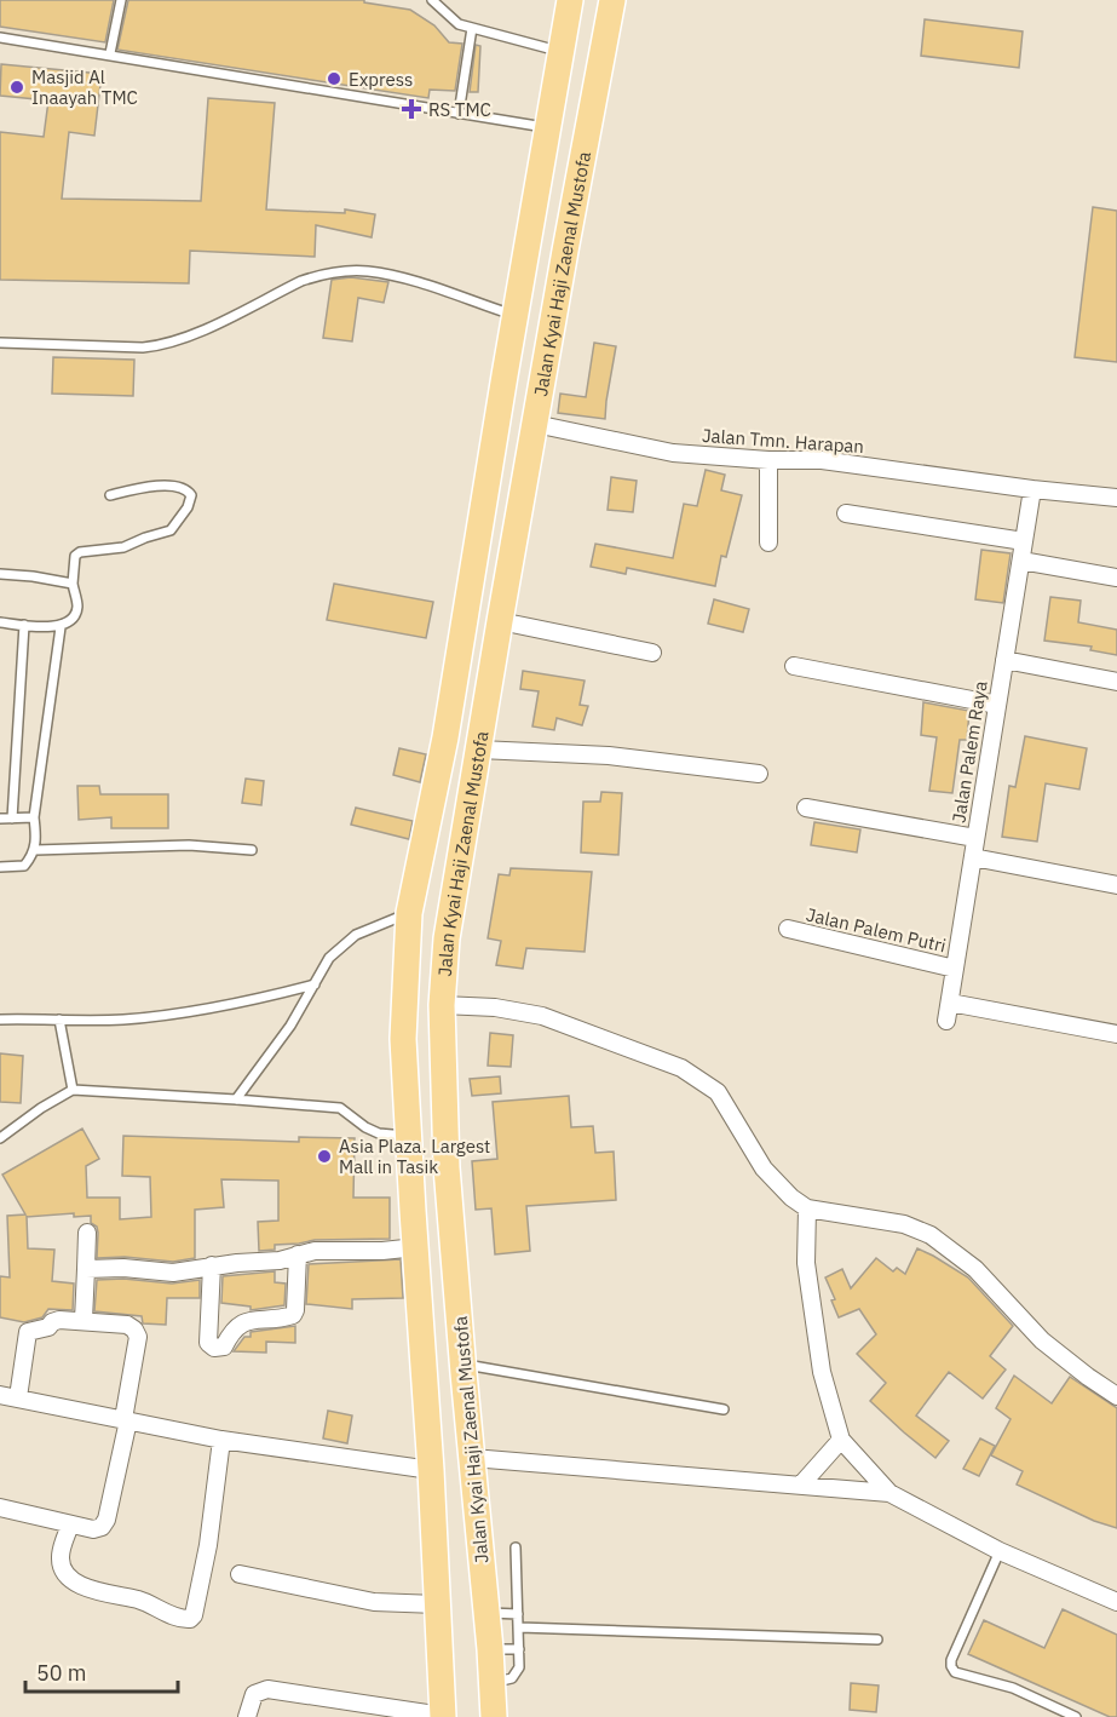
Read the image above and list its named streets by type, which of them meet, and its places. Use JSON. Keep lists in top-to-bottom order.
{
  "streets": {
    "main road": ["Jalan Kyai Haji Zaenal Mustofa"],
    "street": ["Jalan Tmn. Harapan", "Jalan Palem Raya", "Jalan Palem Putri"]
  },
  "crossings": [
    ["Jalan Kyai Haji Zaenal Mustofa", "Jalan Tmn. Harapan"],
    ["Jalan Tmn. Harapan", "Jalan Palem Raya"],
    ["Jalan Palem Raya", "Jalan Palem Putri"]
  ],
  "places": {
    "other": ["Express", "Masjid Al Inaayah TMC", "Asia Plaza. Largest Mall in Tasik"],
    "health": ["RS TMC"]
  },
  "scale_bar": "50 m"
}
